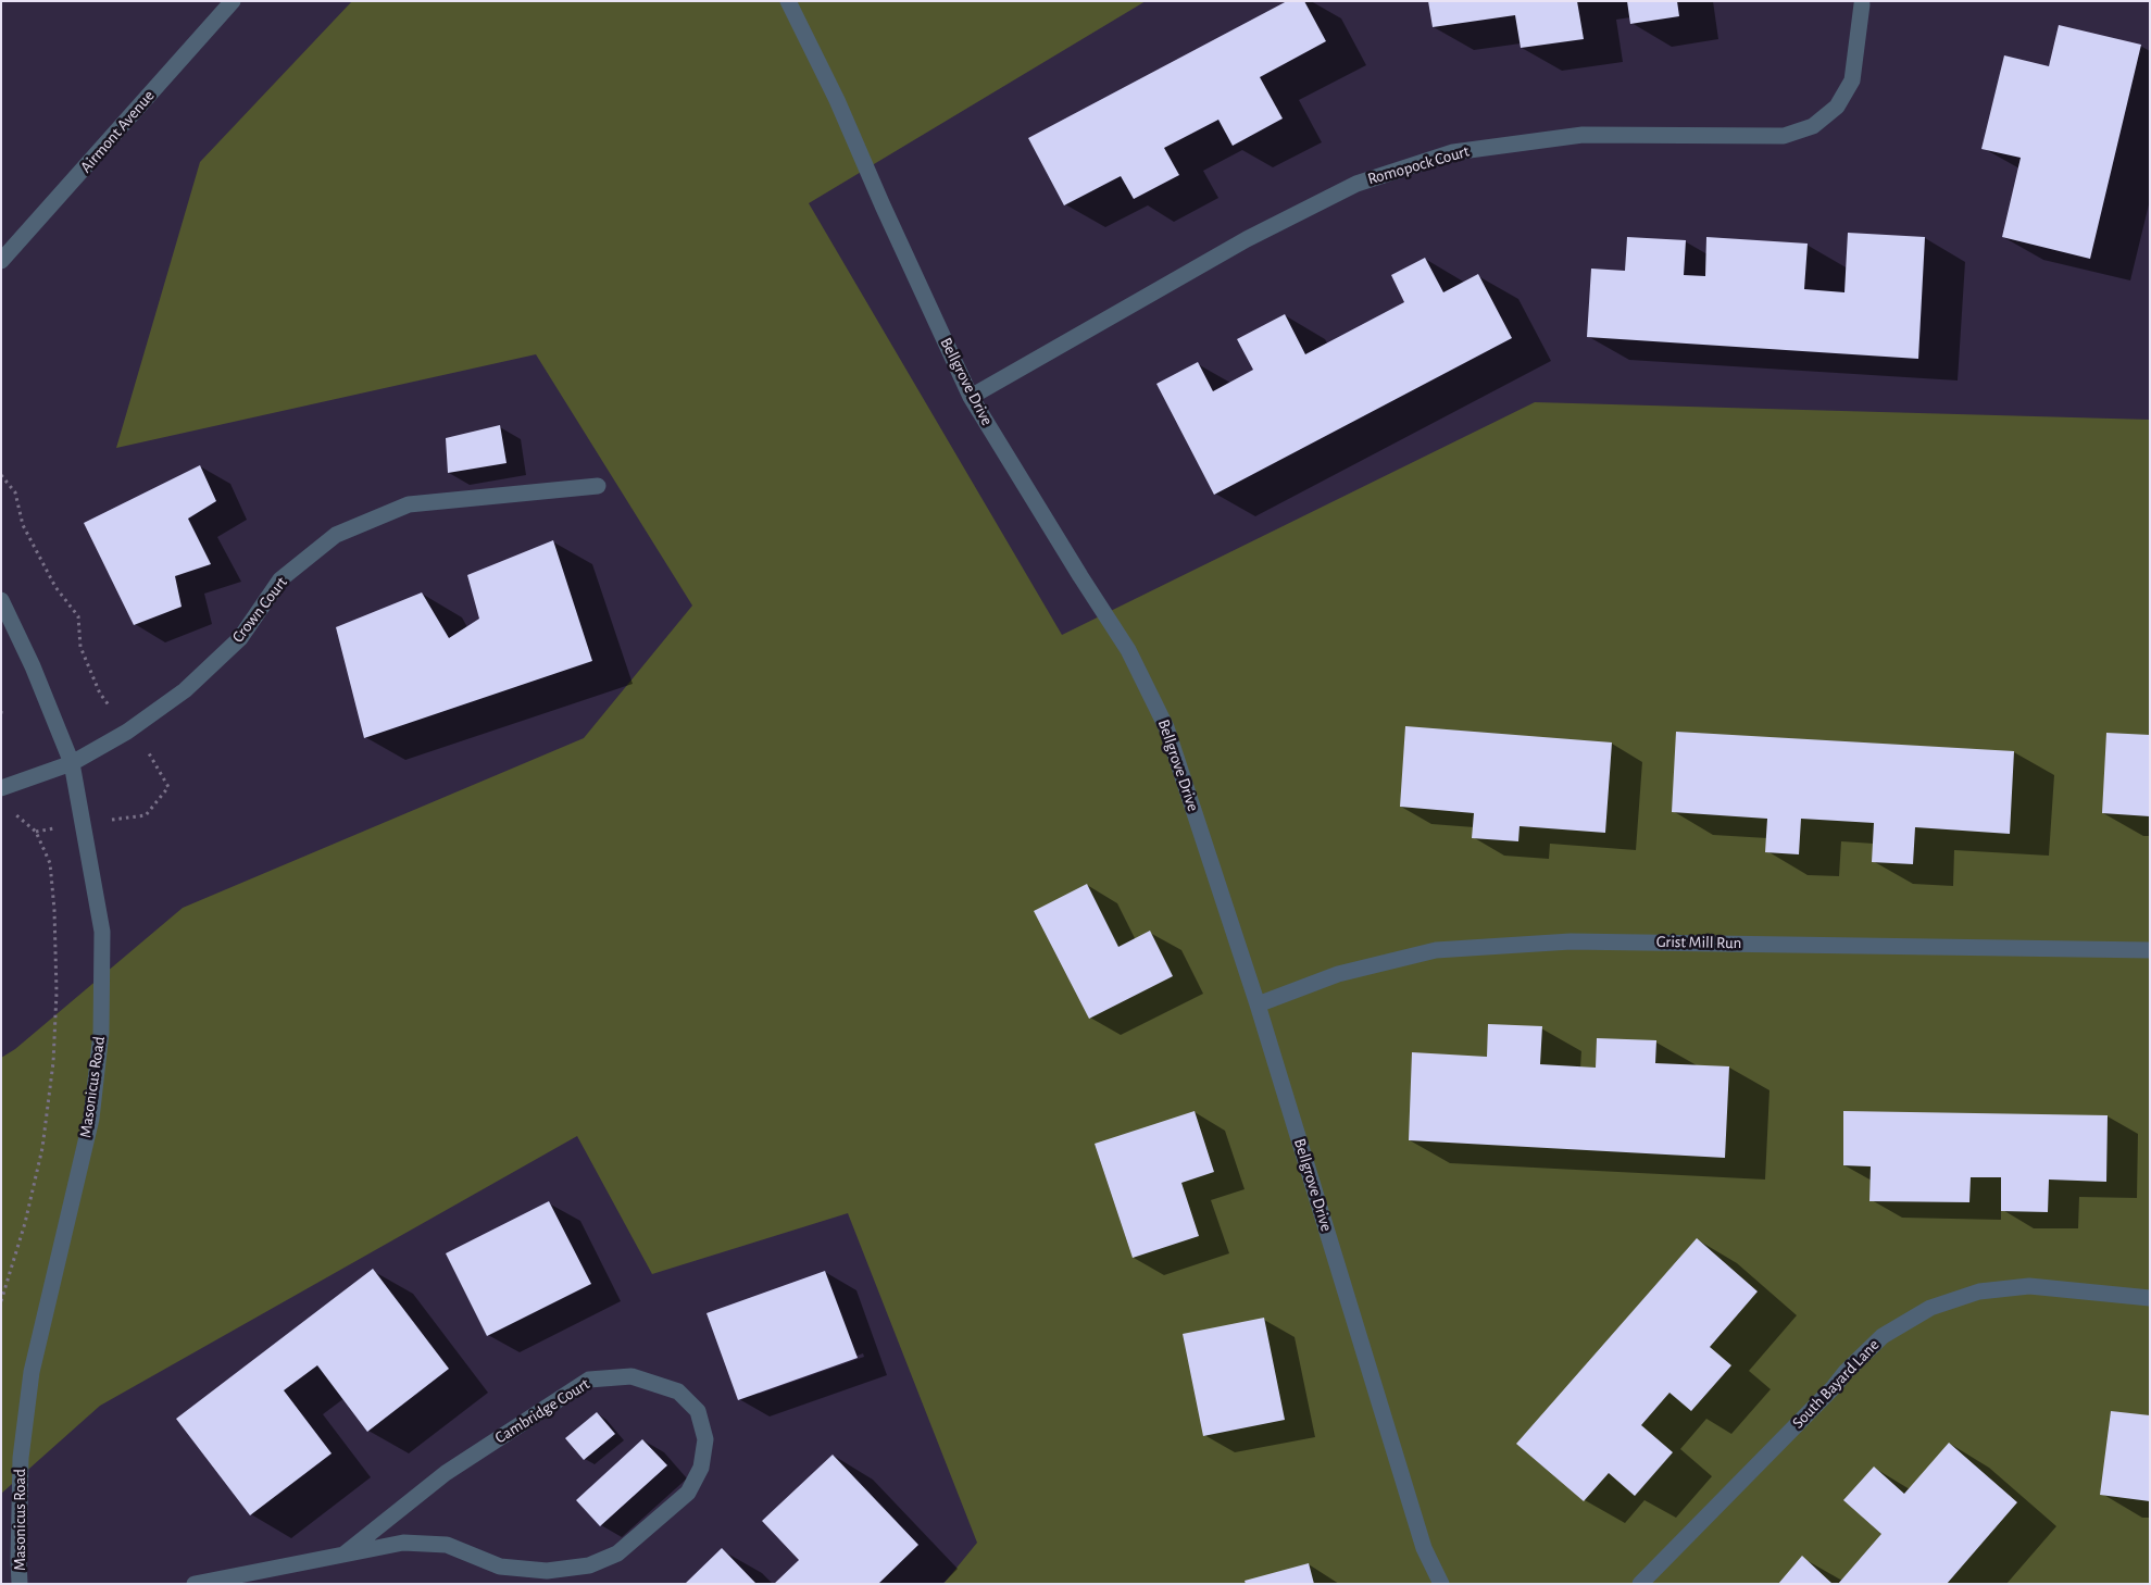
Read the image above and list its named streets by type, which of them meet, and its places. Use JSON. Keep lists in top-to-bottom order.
{
  "streets": {
    "street": [
      "Airmont Avenue",
      "Romopock Court",
      "Bellgrove Drive",
      "Crown Court",
      "Grist Mill Run",
      "Masonicus Road",
      "South Bayard Lane",
      "Cambridge Court"
    ]
  },
  "crossings": [
    ["Romopock Court", "Bellgrove Drive"],
    ["Bellgrove Drive", "Grist Mill Run"],
    ["Crown Court", "Masonicus Road"]
  ]
}
